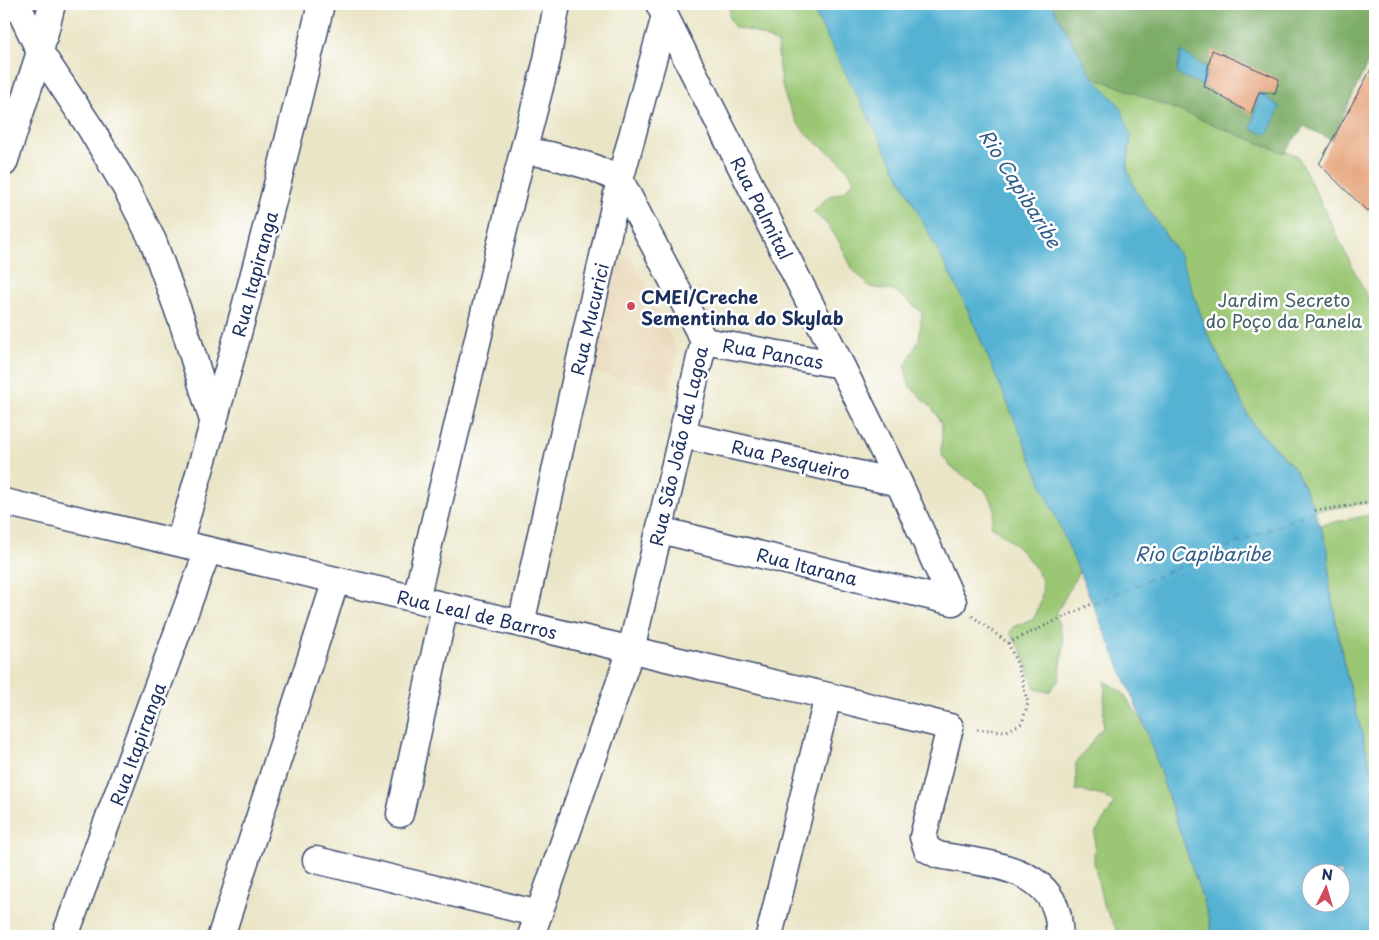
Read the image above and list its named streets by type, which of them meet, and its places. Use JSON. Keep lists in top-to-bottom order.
{
  "streets": {
    "street": [
      "Rua Palmital",
      "Rua Itapiranga",
      "Rua Mucurici",
      "Rua Pancas",
      "Rua São João da Lagoa",
      "Rua Pesqueiro",
      "Rua Itarana",
      "Rua Leal de Barros"
    ]
  },
  "crossings": [
    ["Rua Palmital", "Rua Mucurici"],
    ["Rua Palmital", "Rua Pancas"],
    ["Rua Palmital", "Rua Pesqueiro"],
    ["Rua Palmital", "Rua Itarana"],
    ["Rua Itapiranga", "Rua Leal de Barros"],
    ["Rua Mucurici", "Rua São João da Lagoa"],
    ["Rua Mucurici", "Rua Leal de Barros"],
    ["Rua Pancas", "Rua São João da Lagoa"],
    ["Rua São João da Lagoa", "Rua Pesqueiro"],
    ["Rua São João da Lagoa", "Rua Itarana"],
    ["Rua São João da Lagoa", "Rua Leal de Barros"]
  ],
  "water": ["Rio Capibaribe"],
  "parks": ["Jardim Secreto do Poço da Panela"],
  "places": ["CMEI/Creche Sementinha do Skylab"],
  "north": "top"
}
